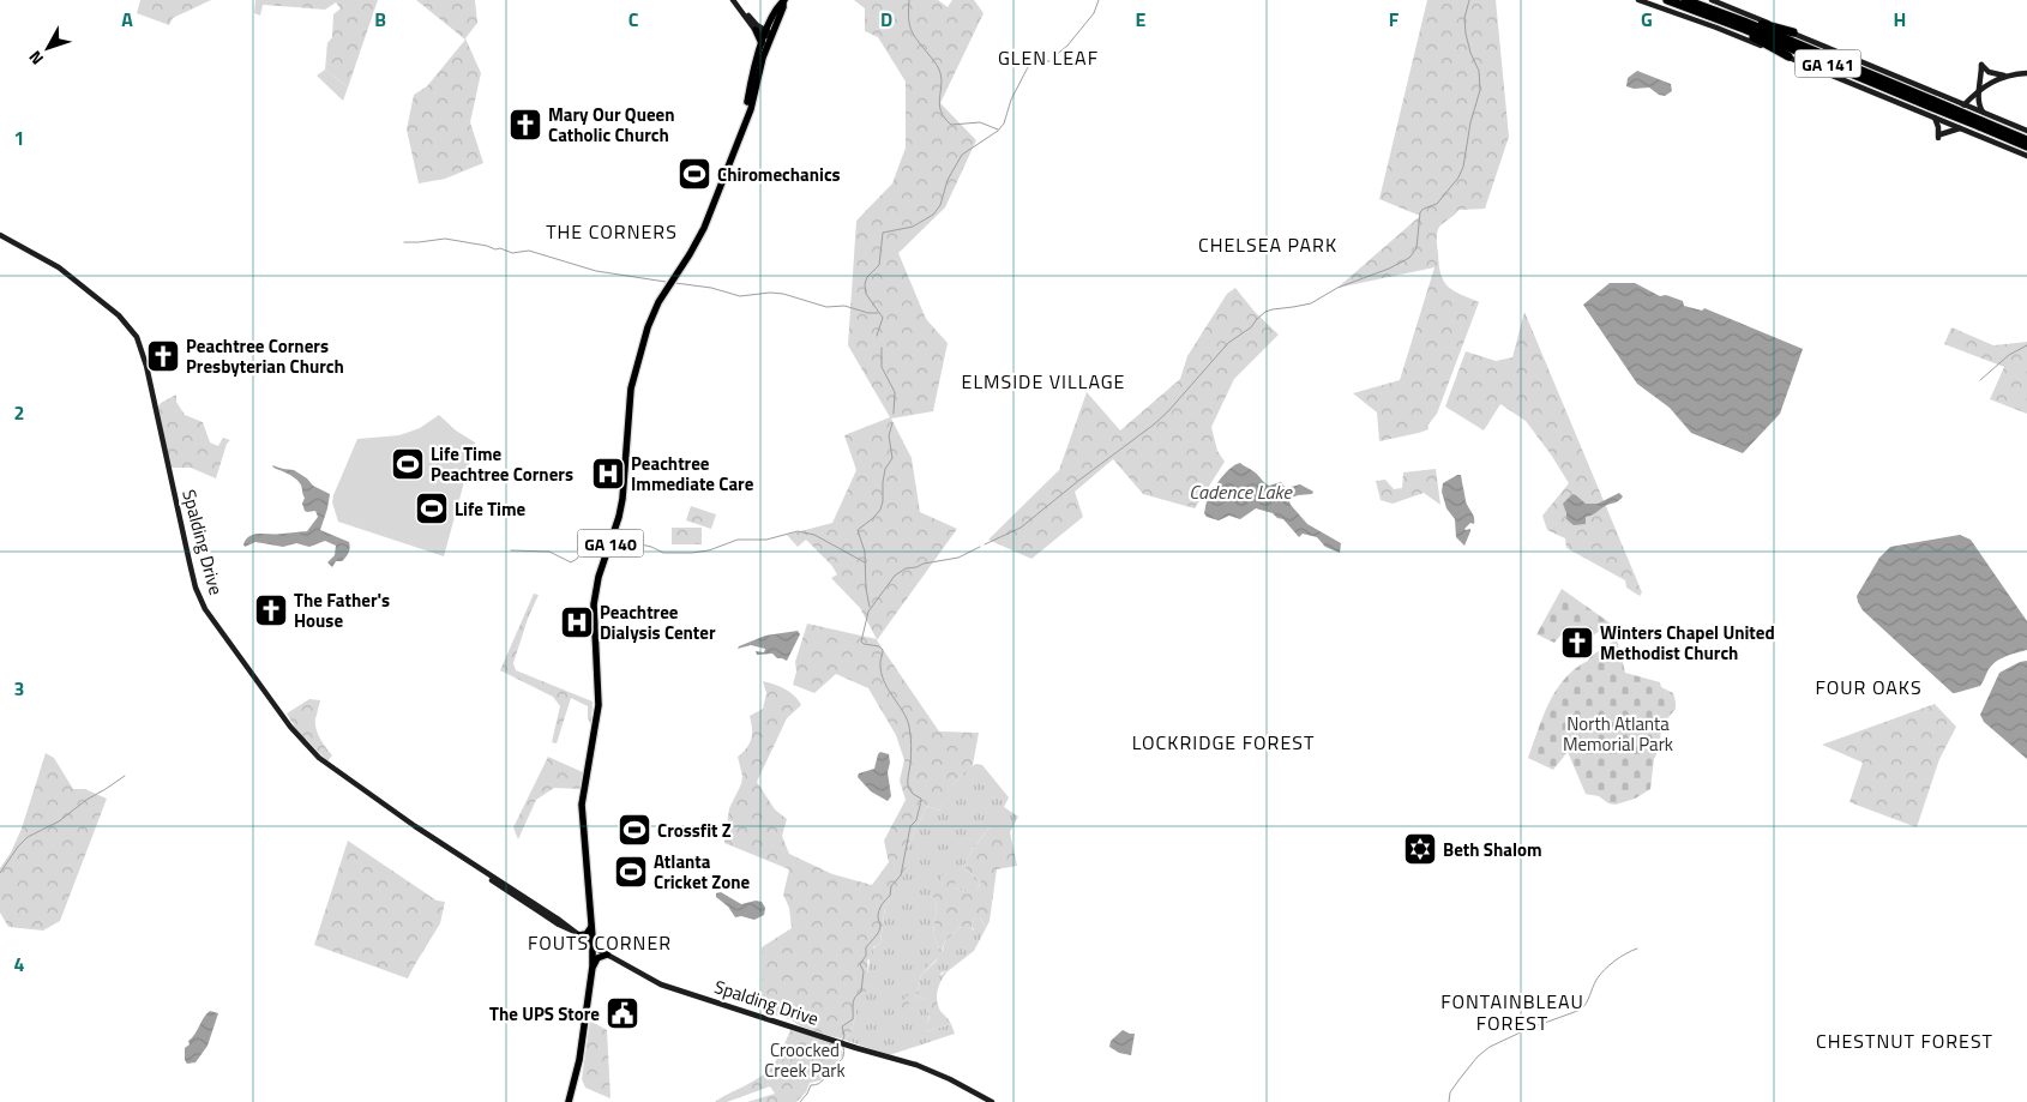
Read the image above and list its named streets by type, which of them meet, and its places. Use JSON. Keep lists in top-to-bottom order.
{
  "streets": {
    "highway": ["GA 141"],
    "main road": ["Spalding Drive", "GA 140"]
  },
  "crossings": [
    ["Spalding Drive", "GA 140"]
  ],
  "districts": [
    "GLEN LEAF",
    "THE CORNERS",
    "CHELSEA PARK",
    "ELMSIDE VILLAGE",
    "FOUR OAKS",
    "LOCKRIDGE FOREST",
    "FOUTS CORNER",
    "FONTAINBLEAU FOREST",
    "CHESTNUT FOREST"
  ],
  "water": ["Cadence Lake"],
  "parks": ["North Atlanta Memorial Park", "Croocked Creek Park"],
  "places": {
    "church": [
      "Mary Our Queen Catholic Church",
      "Peachtree Corners Presbyterian Church",
      "The Father's House",
      "Winters Chapel United Methodist Church"
    ],
    "sports": [
      "Chiromechanics",
      "Life Time Peachtree Corners",
      "Life Time",
      "Crossfit Z",
      "Atlanta Cricket Zone"
    ],
    "hospital": ["Peachtree Immediate Care", "Peachtree Dialysis Center"],
    "synagogue": ["Beth Shalom"],
    "public building": ["The UPS Store"]
  },
  "north": "bottom left",
  "grid": {
    "columns": [
      "A",
      "B",
      "C",
      "D",
      "E",
      "F",
      "G",
      "H"
    ],
    "rows": [
      "1",
      "2",
      "3",
      "4"
    ]
  }
}
